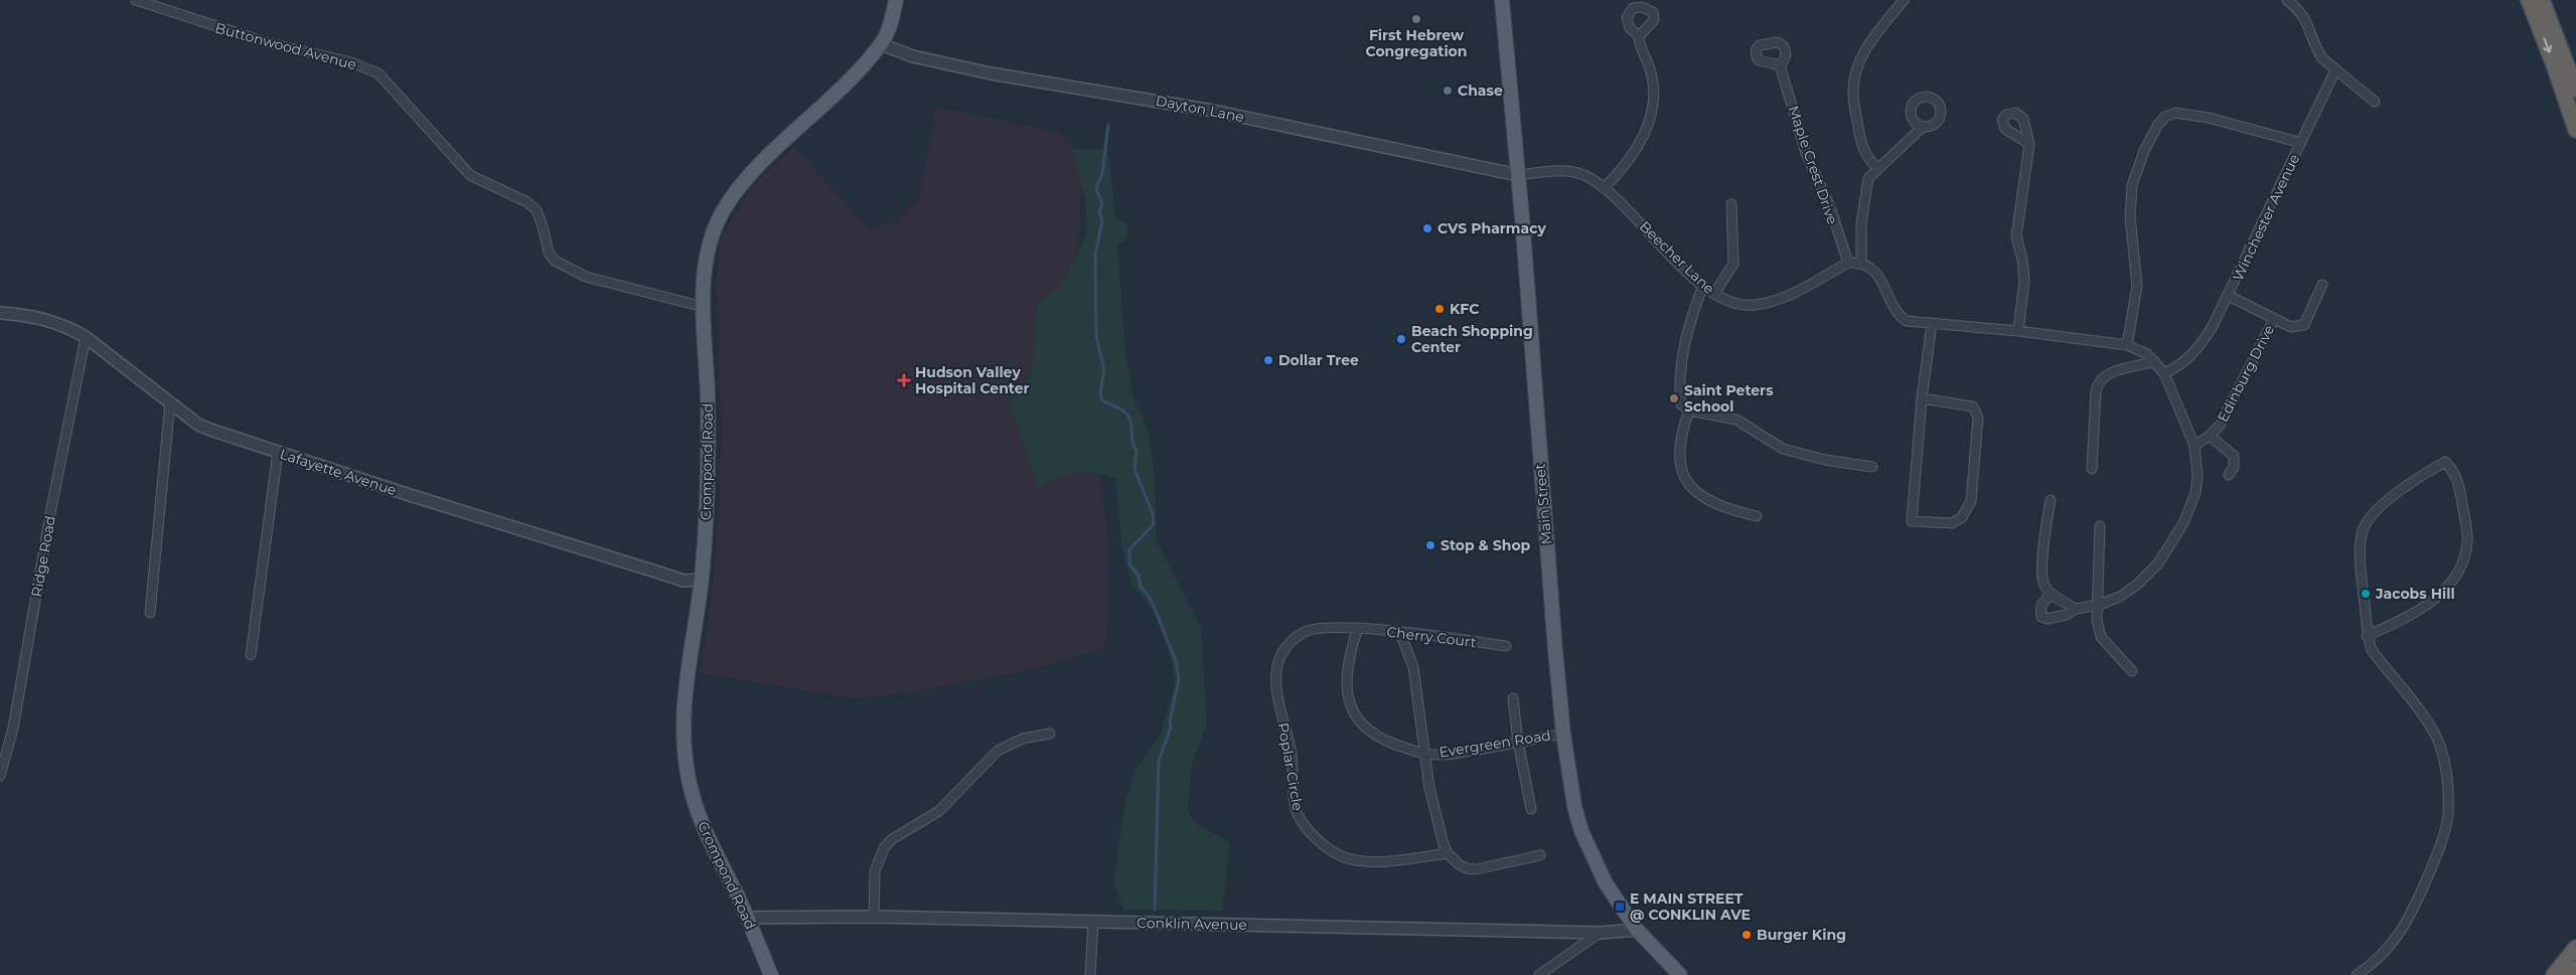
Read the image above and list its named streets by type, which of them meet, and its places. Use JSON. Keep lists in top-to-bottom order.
{
  "streets": {
    "main road": ["Crompond Road", "Main Street"],
    "street": [
      "Buttonwood Avenue",
      "Dayton Lane",
      "Maple Crest Drive",
      "Winchester Avenue",
      "Beecher Lane",
      "Edinburg Drive",
      "Lafayette Avenue",
      "Ridge Road",
      "Cherry Court",
      "Evergreen Road",
      "Poplar Circle",
      "Conklin Avenue"
    ]
  },
  "crossings": [
    ["Buttonwood Avenue", "Crompond Road"],
    ["Dayton Lane", "Beecher Lane"],
    ["Dayton Lane", "Crompond Road"],
    ["Dayton Lane", "Main Street"],
    ["Maple Crest Drive", "Beecher Lane"],
    ["Beecher Lane", "Main Street"],
    ["Crompond Road", "Lafayette Avenue"],
    ["Crompond Road", "Conklin Avenue"],
    ["Lafayette Avenue", "Ridge Road"],
    ["Main Street", "Evergreen Road"],
    ["Main Street", "Conklin Avenue"],
    ["Cherry Court", "Evergreen Road"],
    ["Cherry Court", "Poplar Circle"],
    ["Evergreen Road", "Poplar Circle"]
  ],
  "places": {
    "other": [
      "First Hebrew Congregation",
      "Chase",
      "CVS Pharmacy",
      "KFC",
      "Beach Shopping Center",
      "Dollar Tree",
      "Saint Peters School",
      "Stop & Shop",
      "Jacobs Hill",
      "Burger King"
    ],
    "health": ["Hudson Valley Hospital Center"],
    "transit": ["E MAIN STREET @ CONKLIN AVE"]
  }
}
